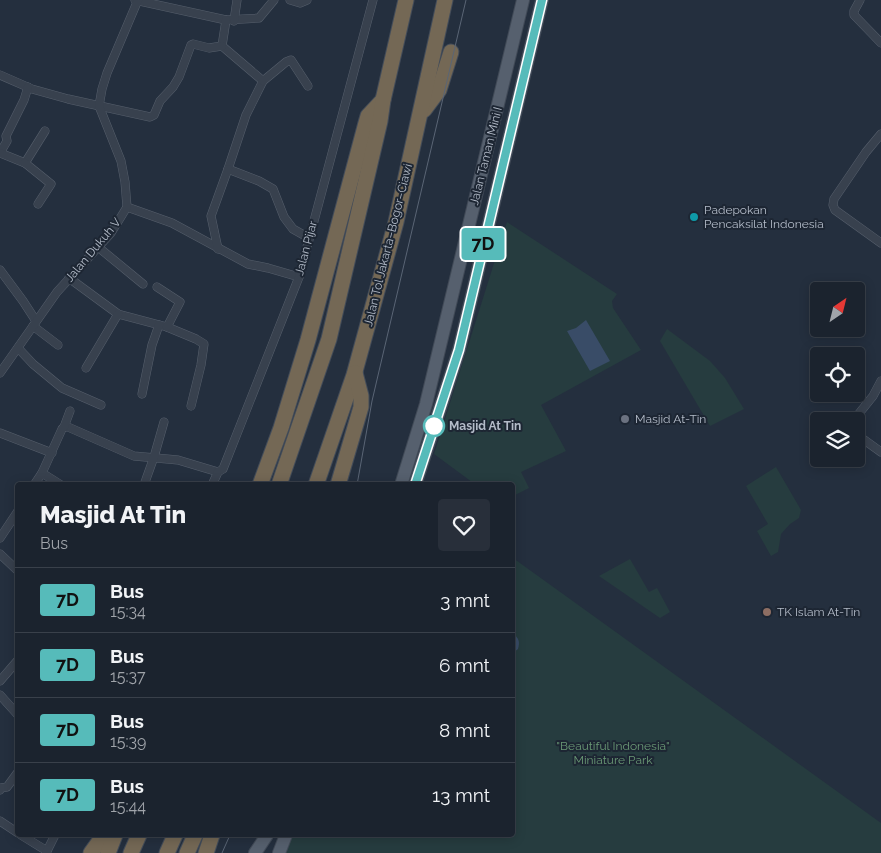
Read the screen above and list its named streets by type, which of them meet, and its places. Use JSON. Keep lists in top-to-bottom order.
{
  "streets": {
    "highway": ["Jalan Tol Jakarta–Bogor–Ciawi"],
    "main road": ["Jalan Taman Mini I"],
    "street": ["Jalan Pijar", "Jalan Dukuh V"]
  },
  "parks": ["\"Beautiful Indonesia\" Miniature Park"],
  "places": [
    "Padepokan Pencaksilat Indonesia",
    "Masjid At-Tin",
    "Masjid At Tin",
    "TK Islam At-Tin"
  ],
  "lines": ["bus line 7D"],
  "north": "top right",
  "page": {
    "on_map": "7D",
    "heading": ["Masjid At Tin", "Bus"],
    "list": [
      {
        "mark": "7D",
        "name": "Bus",
        "note": "15:34",
        "value": "3 mnt"
      },
      {
        "mark": "7D",
        "name": "Bus",
        "note": "15:37",
        "value": "6 mnt"
      },
      {
        "mark": "7D",
        "name": "Bus",
        "note": "15:39",
        "value": "8 mnt"
      },
      {
        "mark": "7D",
        "name": "Bus",
        "note": "15:44",
        "value": "13 mnt"
      }
    ]
  }
}
